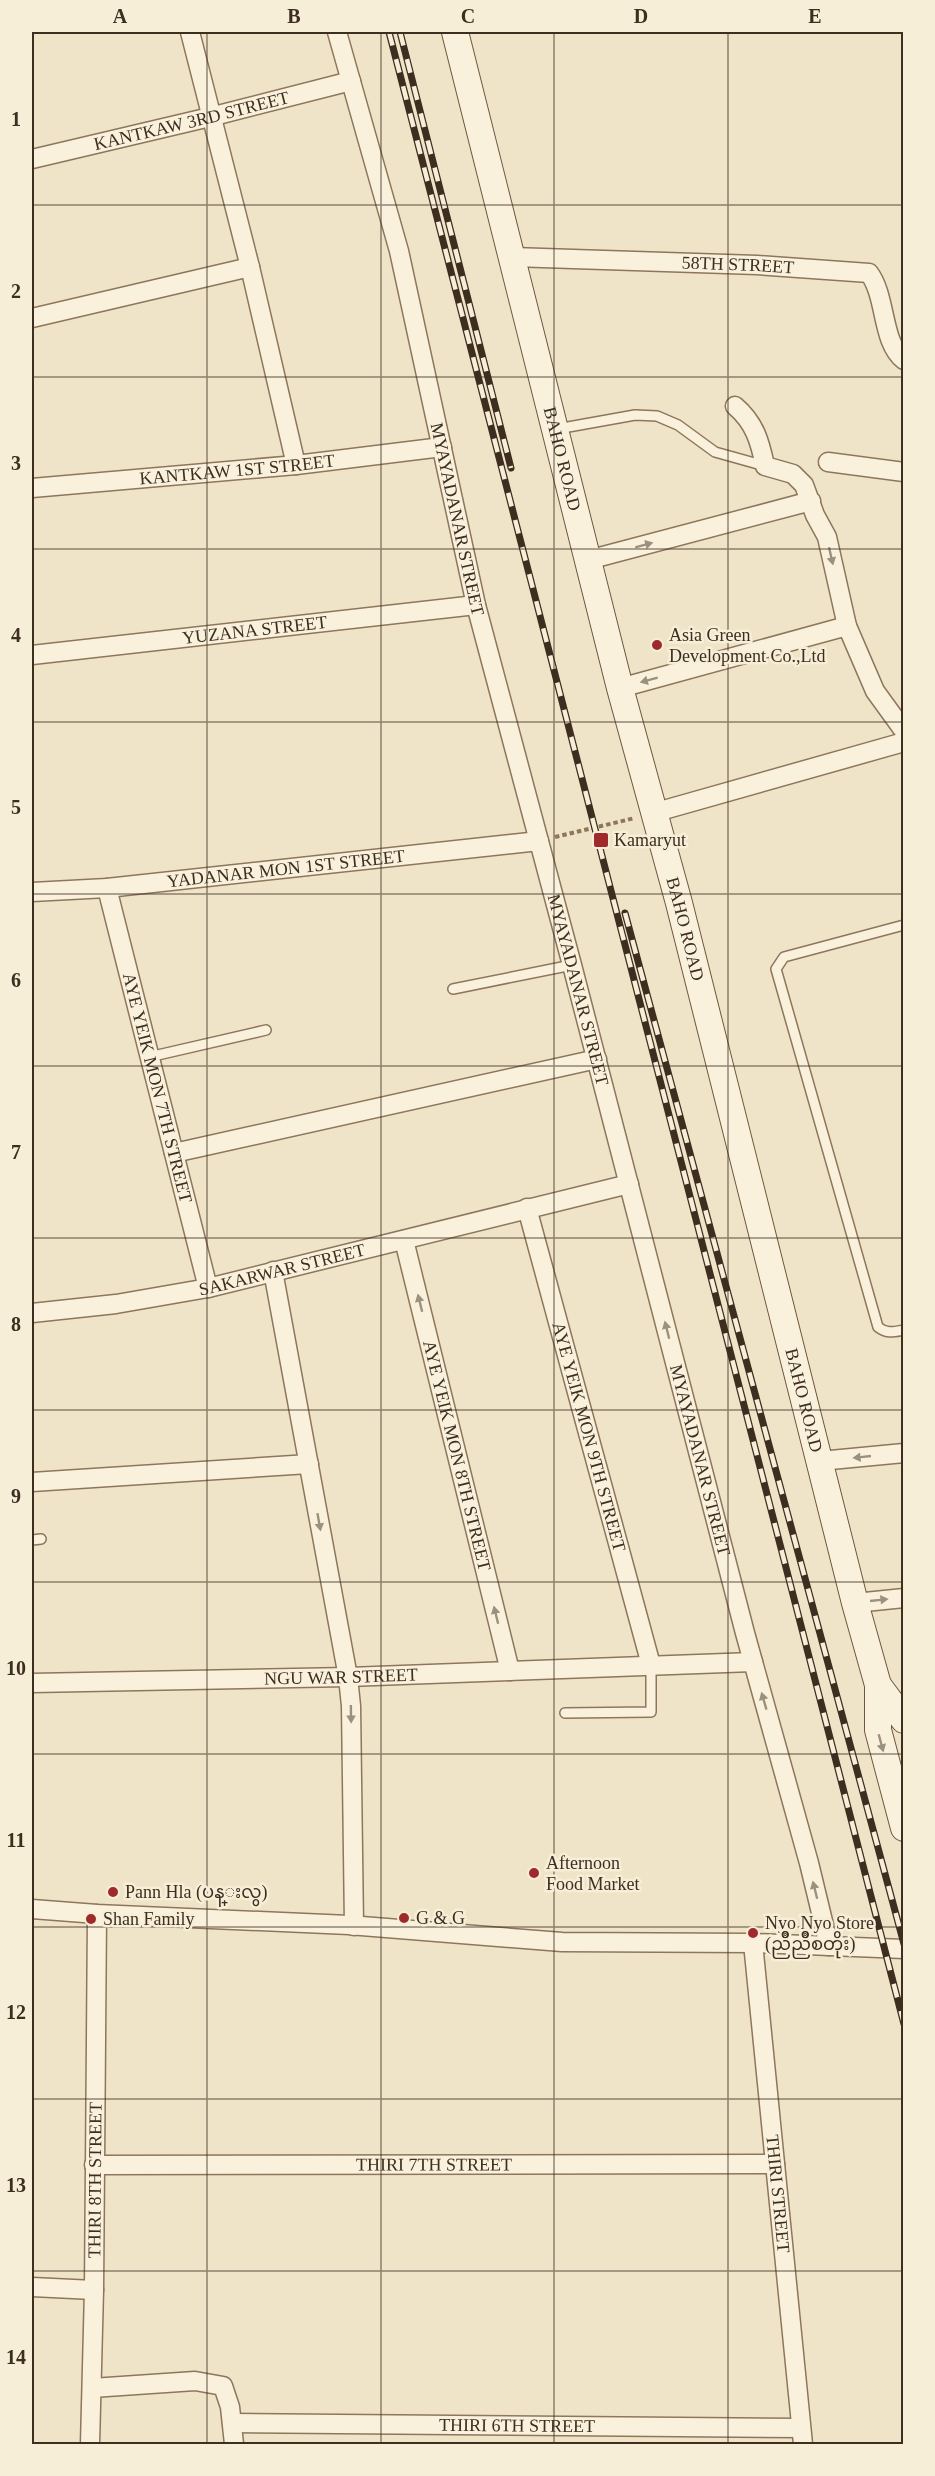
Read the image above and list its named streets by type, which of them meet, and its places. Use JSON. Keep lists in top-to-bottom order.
{
  "streets": {
    "main road": ["BAHO ROAD"],
    "street": [
      "KANTKAW 3RD STREET",
      "58TH STREET",
      "KANTKAW 1ST STREET",
      "MYAYADANAR STREET",
      "YUZANA STREET",
      "YADANAR MON 1ST STREET",
      "AYE YEIK MON 7TH STREET",
      "SAKARWAR STREET",
      "AYE YEIK MON 9TH STREET",
      "AYE YEIK MON 8TH STREET",
      "NGU WAR STREET",
      "THIRI 7TH STREET",
      "THIRI 8TH STREET",
      "THIRI STREET",
      "THIRI 6TH STREET"
    ]
  },
  "crossings": [
    ["KANTKAW 3RD STREET", "MYAYADANAR STREET"],
    ["58TH STREET", "BAHO ROAD"],
    ["KANTKAW 1ST STREET", "MYAYADANAR STREET"],
    ["MYAYADANAR STREET", "YUZANA STREET"],
    ["MYAYADANAR STREET", "YADANAR MON 1ST STREET"],
    ["MYAYADANAR STREET", "SAKARWAR STREET"],
    ["MYAYADANAR STREET", "NGU WAR STREET"],
    ["YADANAR MON 1ST STREET", "AYE YEIK MON 7TH STREET"],
    ["AYE YEIK MON 7TH STREET", "SAKARWAR STREET"],
    ["SAKARWAR STREET", "AYE YEIK MON 9TH STREET"],
    ["SAKARWAR STREET", "AYE YEIK MON 8TH STREET"],
    ["AYE YEIK MON 9TH STREET", "NGU WAR STREET"],
    ["AYE YEIK MON 8TH STREET", "NGU WAR STREET"],
    ["THIRI 7TH STREET", "THIRI 8TH STREET"],
    ["THIRI 7TH STREET", "THIRI STREET"],
    ["THIRI STREET", "THIRI 6TH STREET"]
  ],
  "one_way": ["MYAYADANAR STREET"],
  "places": {
    "other": [
      "Asia Green Development Co.,Ltd",
      "Afternoon Food Market",
      "Pann Hla (ပန္းလွ)",
      "G & G",
      "Shan Family",
      "Nyo Nyo Store (ညိဳညိဳစတိုး)"
    ],
    "transit": ["Kamaryut"]
  },
  "grid": {
    "columns": [
      "A",
      "B",
      "C",
      "D",
      "E"
    ],
    "rows": [
      "1",
      "2",
      "3",
      "4",
      "5",
      "6",
      "7",
      "8",
      "9",
      "10",
      "11",
      "12",
      "13",
      "14"
    ]
  }
}
